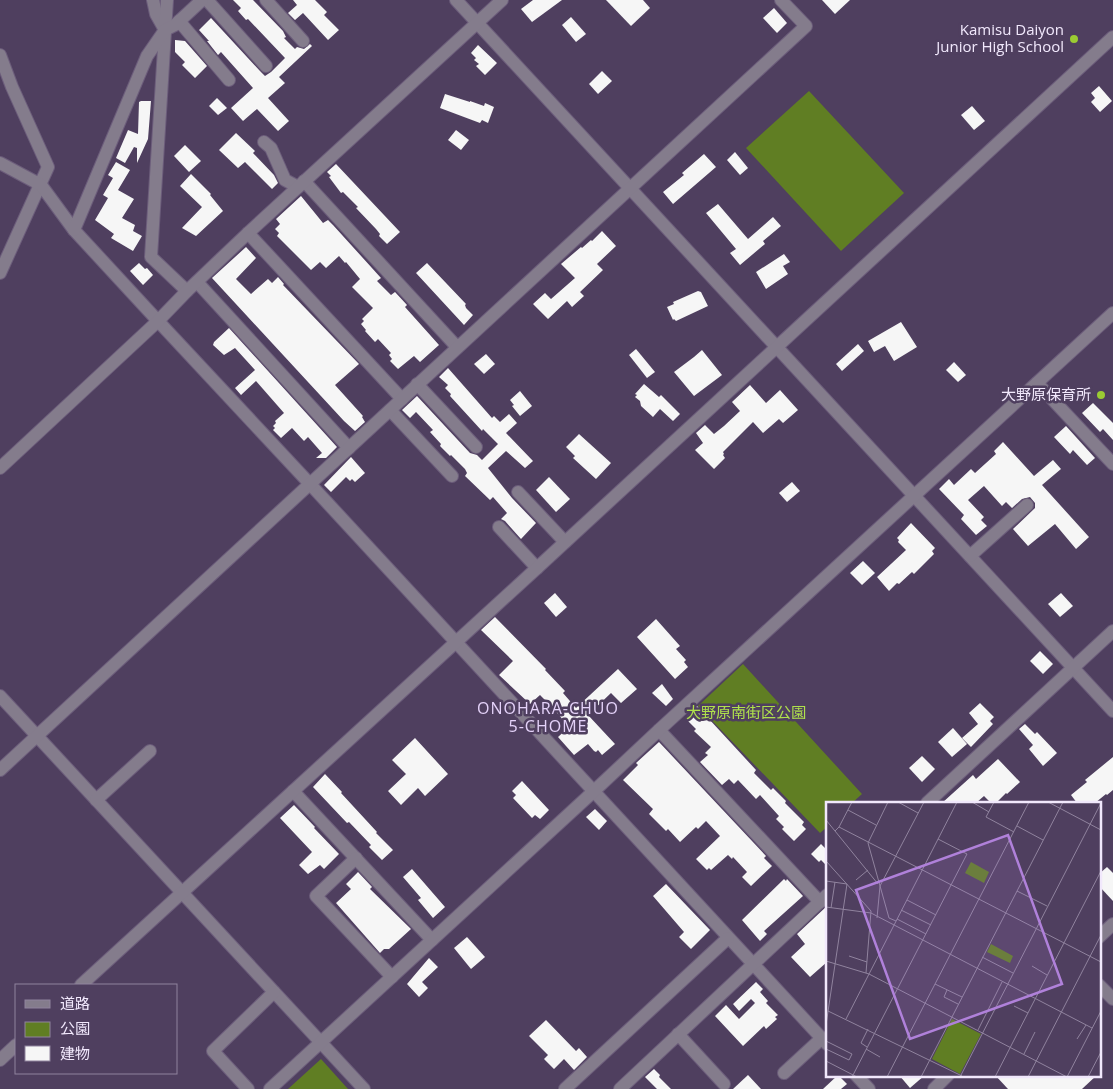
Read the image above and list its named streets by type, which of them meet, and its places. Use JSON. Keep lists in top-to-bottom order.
{
  "districts": ["ONOHARA-CHUO 5-CHOME"],
  "parks": ["大野原南街区公園"],
  "places": ["Kamisu Daiyon Junior High School", "大野原保育所"],
  "legend": ["道路", "公園", "建物"]
}
